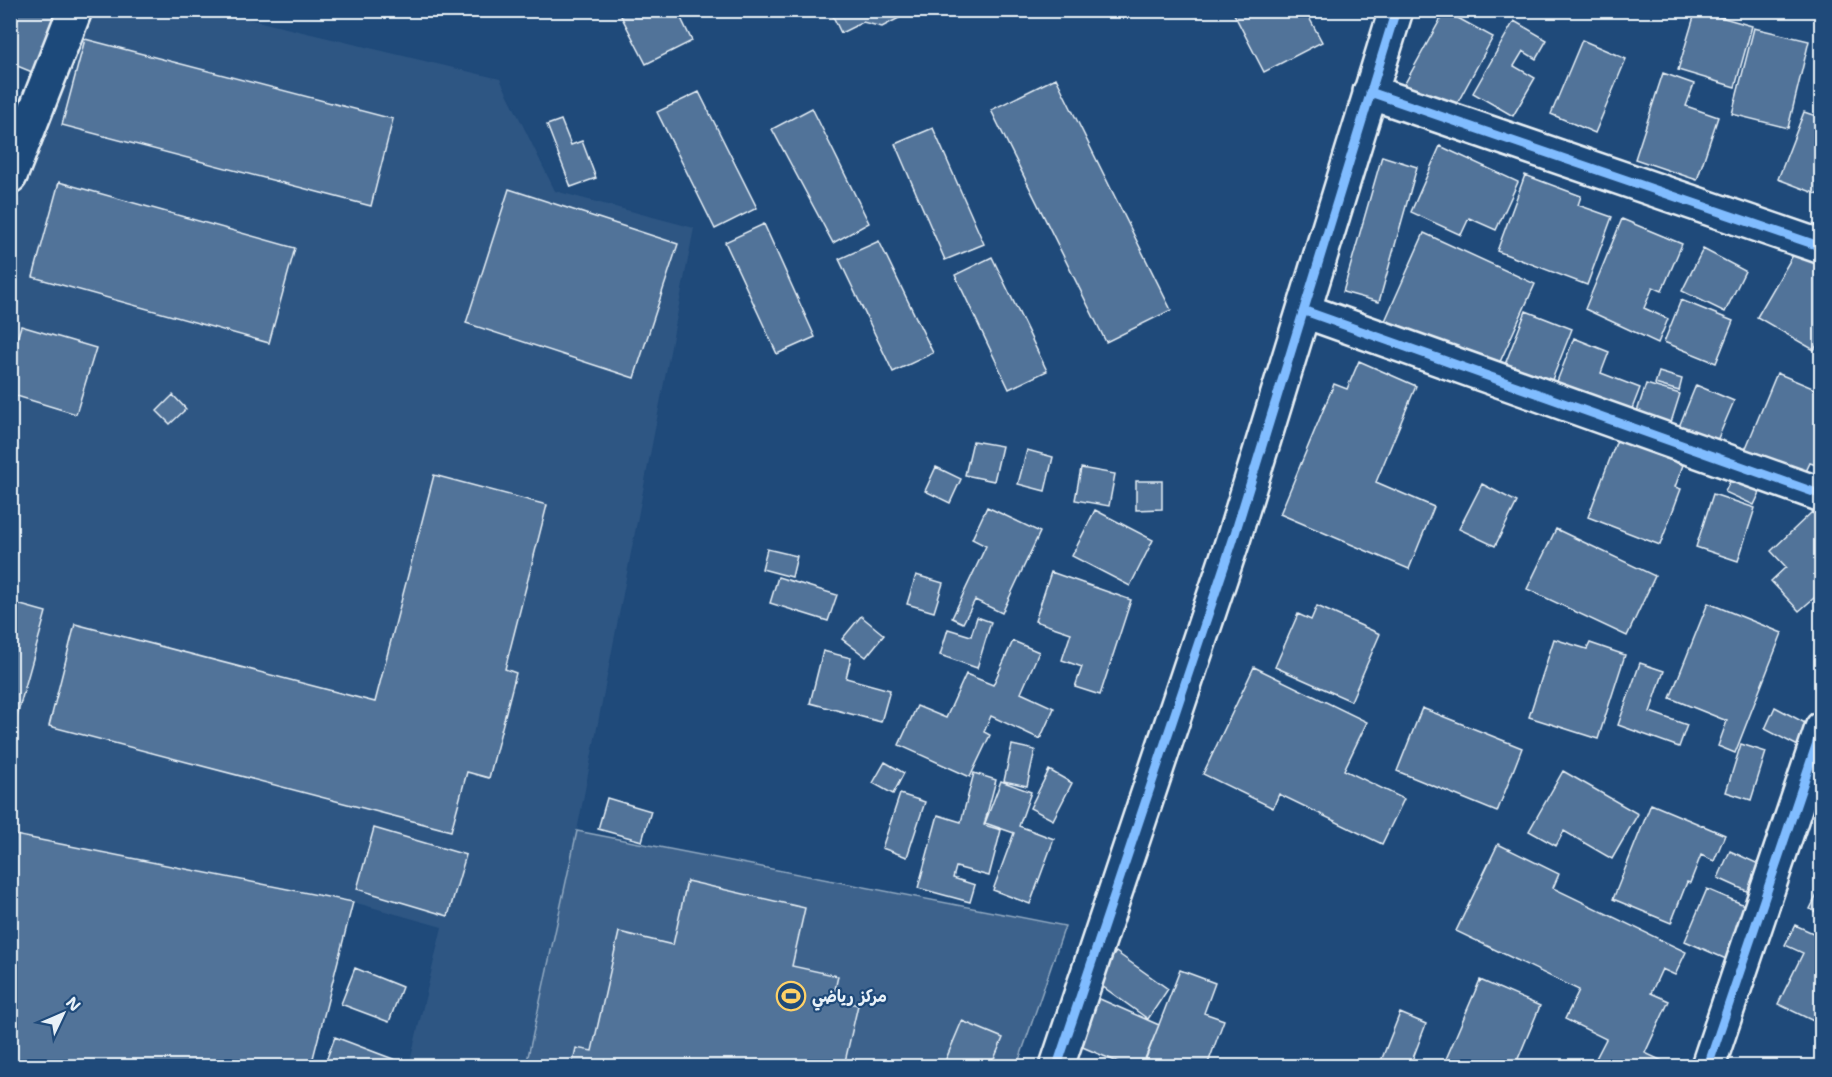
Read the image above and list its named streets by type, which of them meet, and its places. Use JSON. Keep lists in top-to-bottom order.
{
  "places": {
    "sports": ["مركز رياضي"]
  },
  "north": "top right"
}
